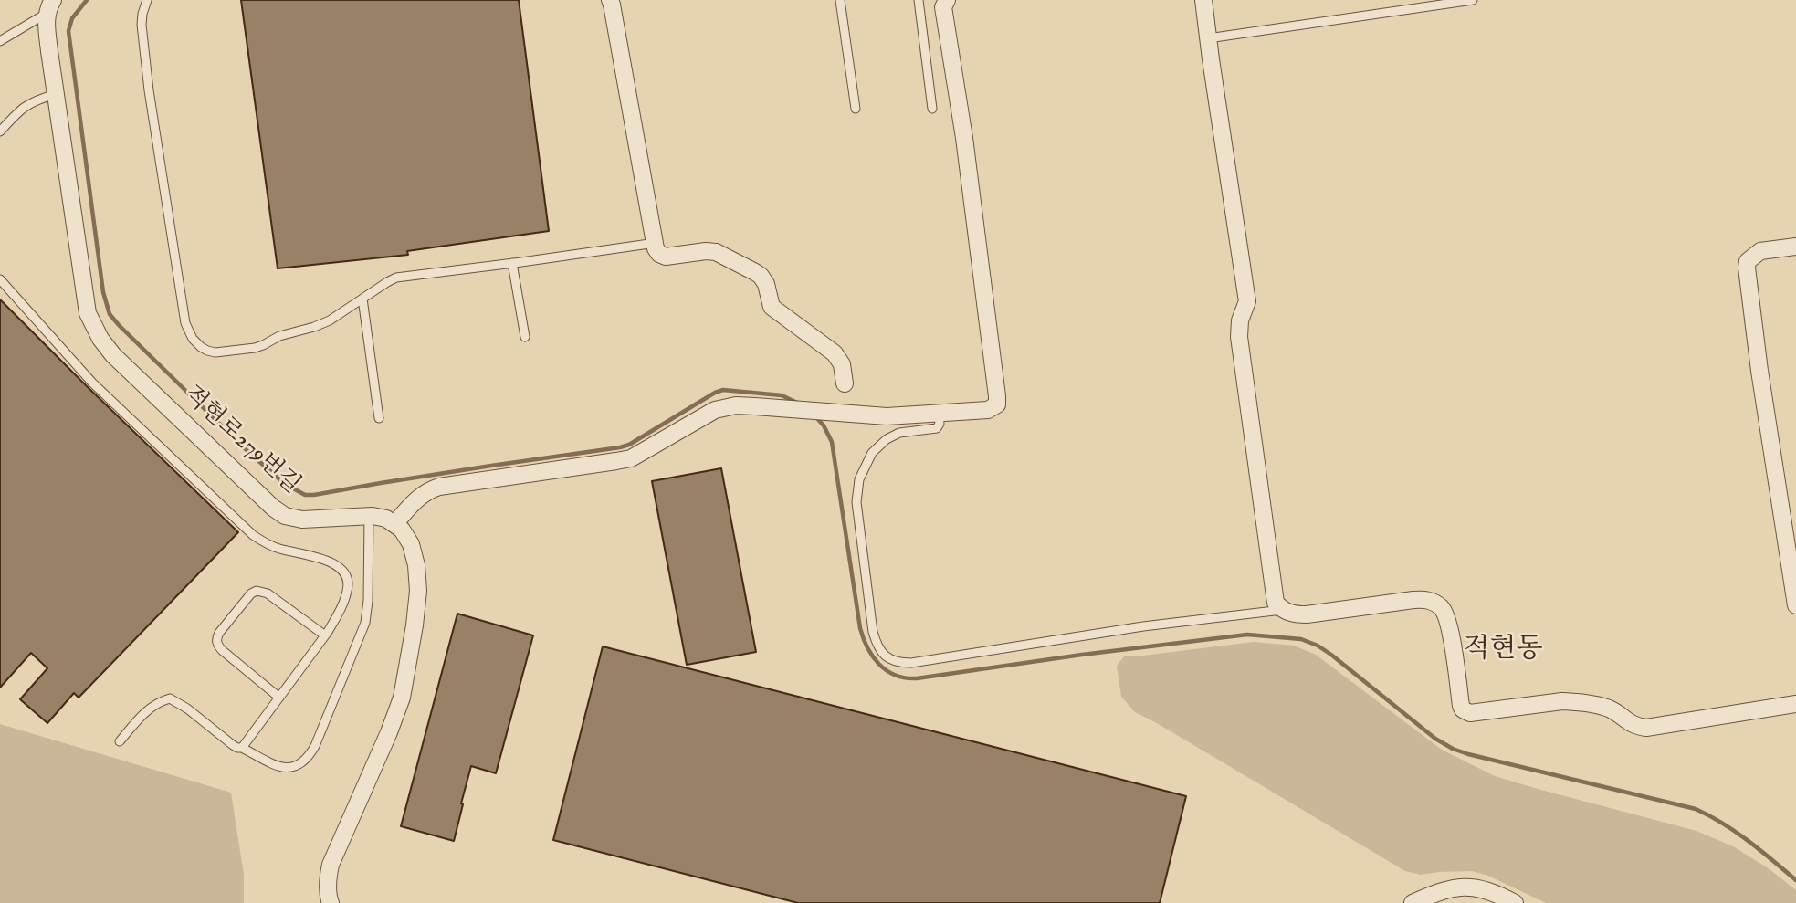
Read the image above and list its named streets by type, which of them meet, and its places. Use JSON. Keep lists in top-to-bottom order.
{
  "streets": {
    "street": ["적현로279번길"]
  },
  "districts": ["적현동"]
}
